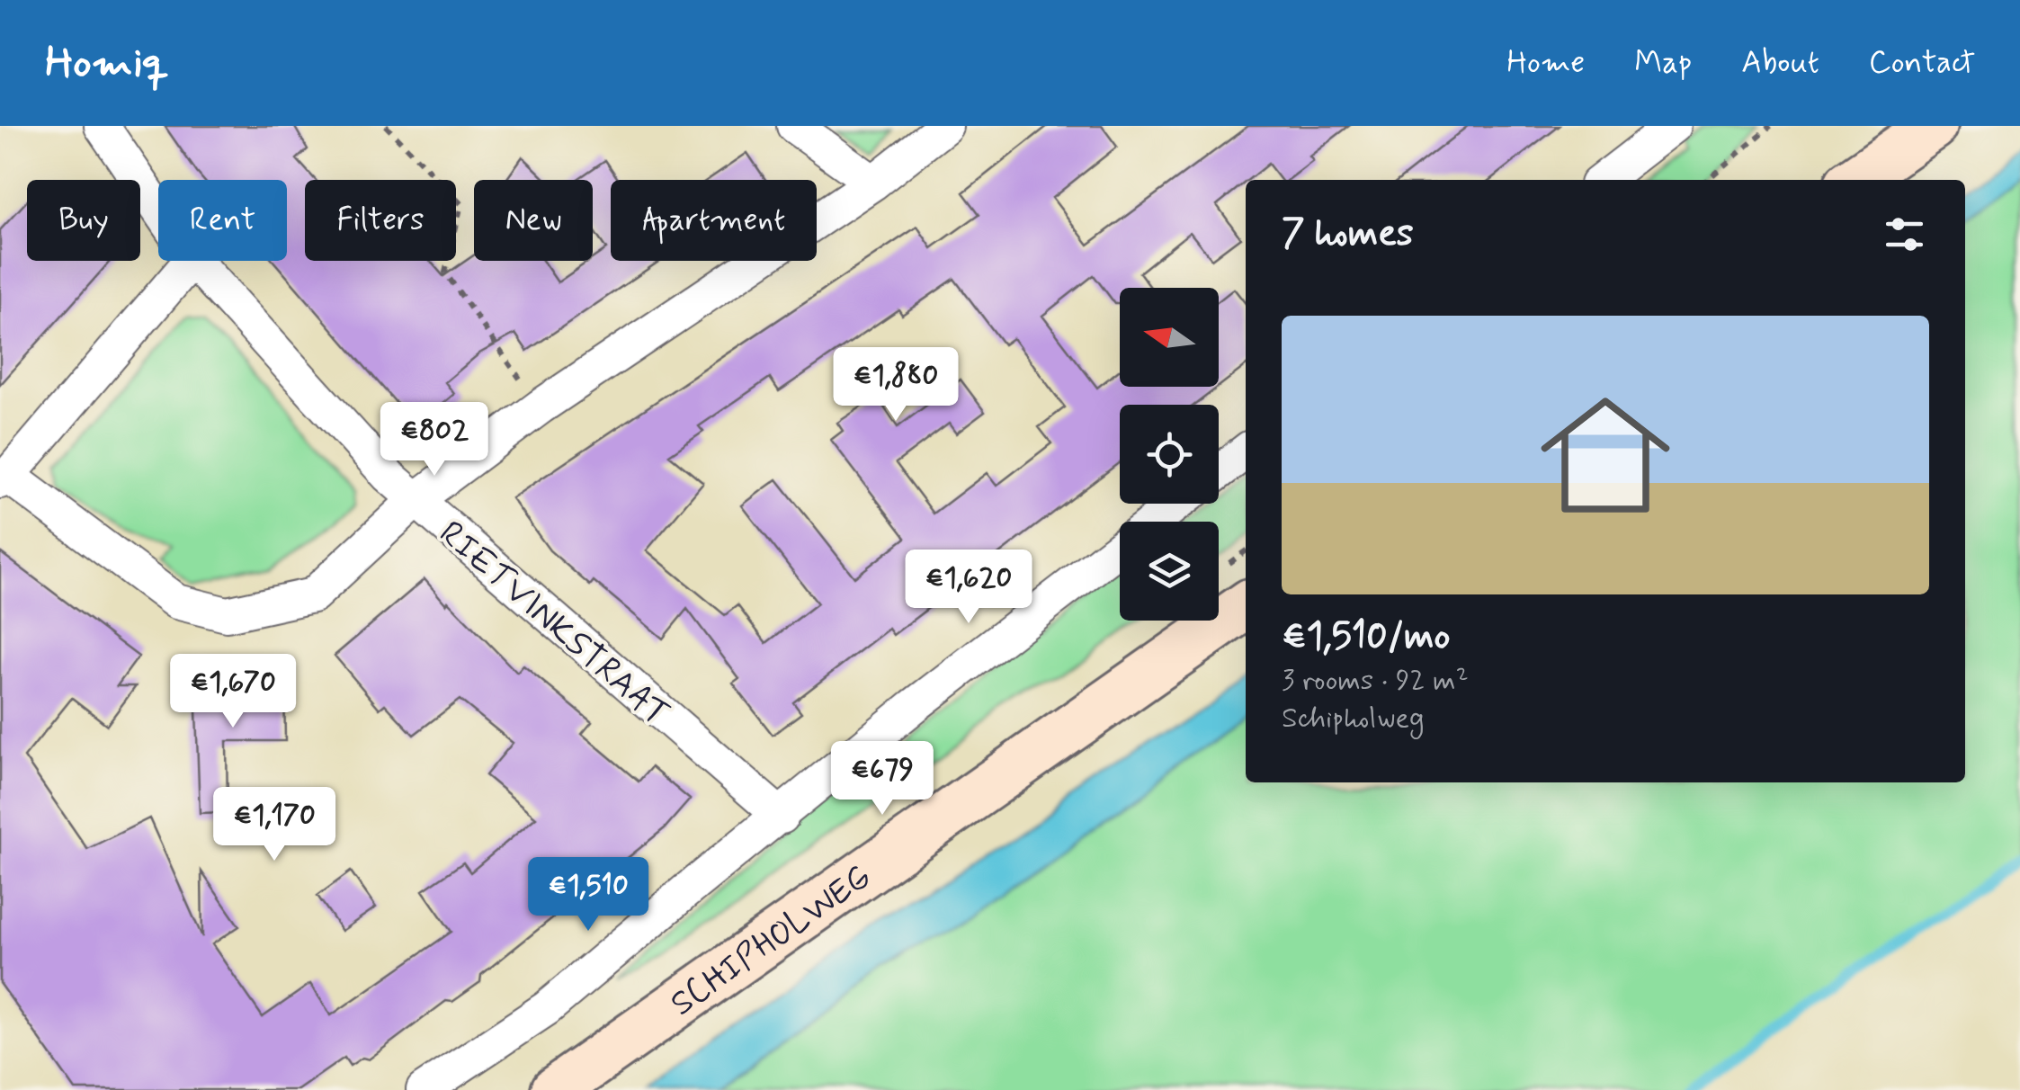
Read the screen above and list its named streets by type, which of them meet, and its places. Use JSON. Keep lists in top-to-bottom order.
{
  "streets": {
    "main road": ["SCHIPHOLWEG"],
    "street": ["RIETVINKSTRAAT"]
  },
  "north": "left",
  "page": {
    "header": "Homiq",
    "nav": [
      "Home",
      "Map",
      "About",
      "Contact"
    ],
    "chip": [
      "Buy",
      "Rent",
      "Filters",
      "New",
      "Apartment"
    ],
    "heading": "7 homes",
    "list": [
      {
        "name": "€1,510/mo",
        "note": "3 rooms · 92 m² · Schipholweg"
      }
    ],
    "price": [
      "€1,880",
      "€802",
      "€1,620",
      "€1,670",
      "€679",
      "€1,170",
      "€1,510"
    ]
  }
}
